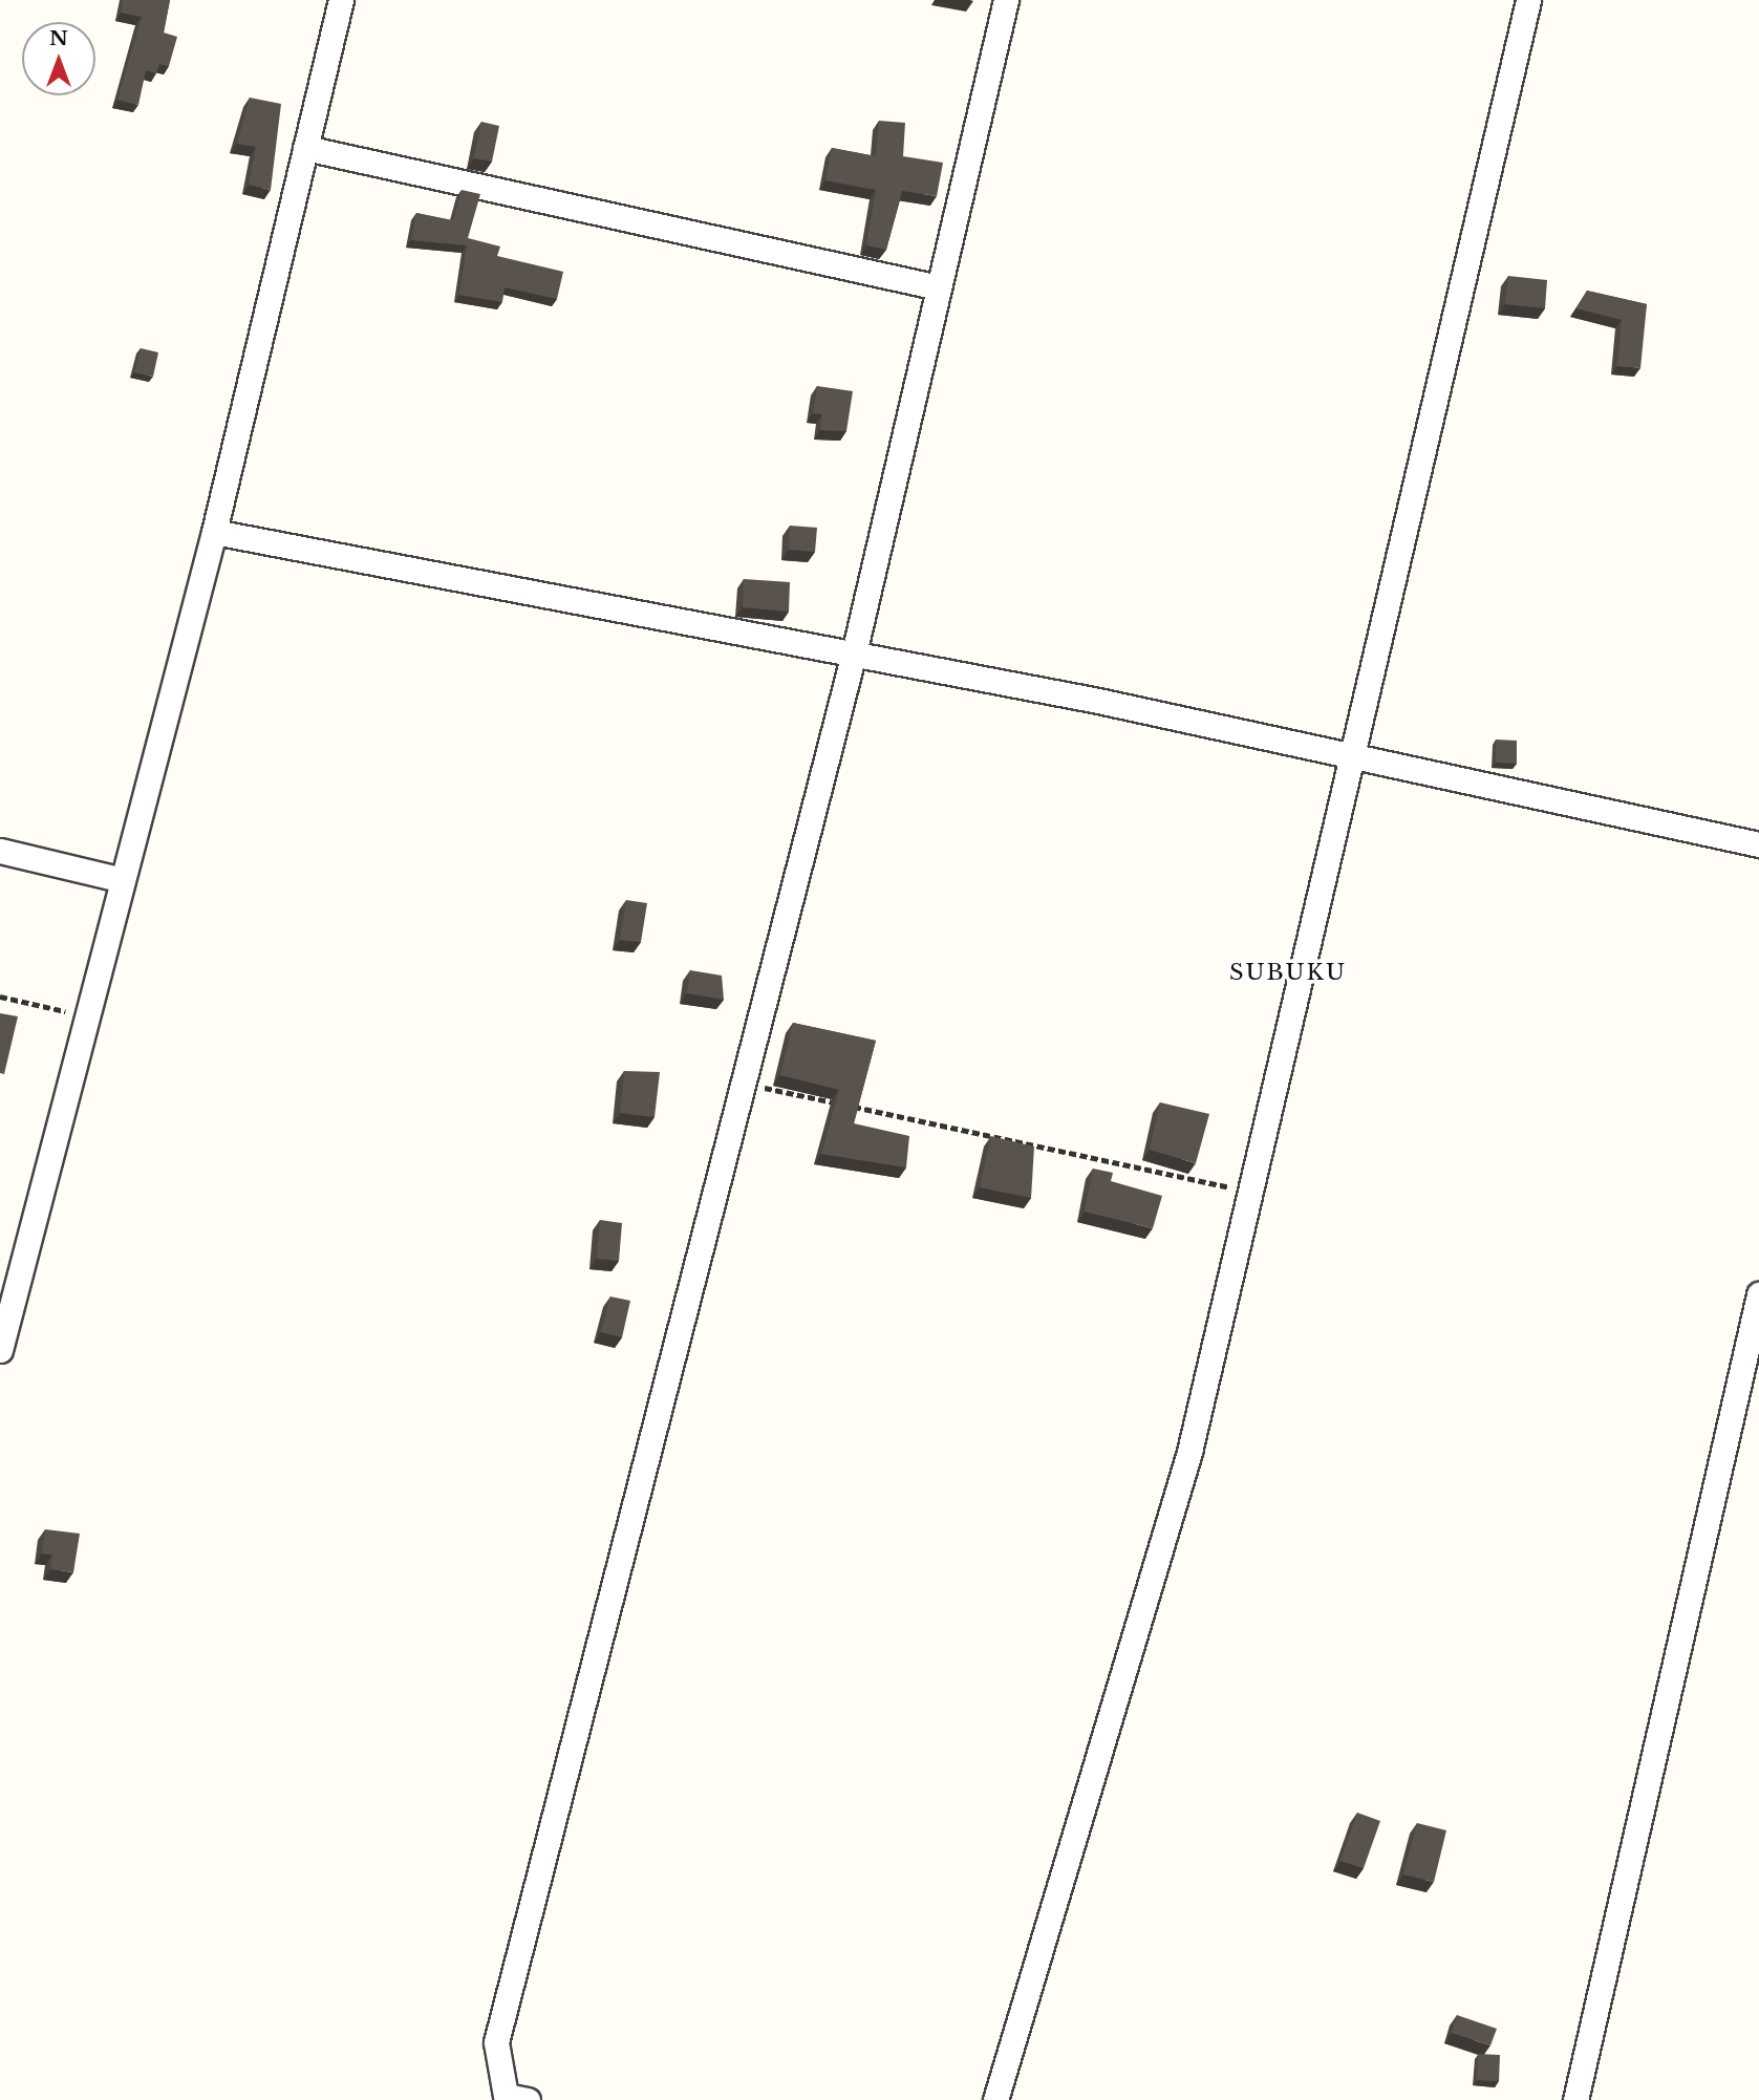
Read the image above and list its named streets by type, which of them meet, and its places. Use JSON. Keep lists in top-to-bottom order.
{
  "districts": ["SUBUKU"],
  "north": "top"
}
